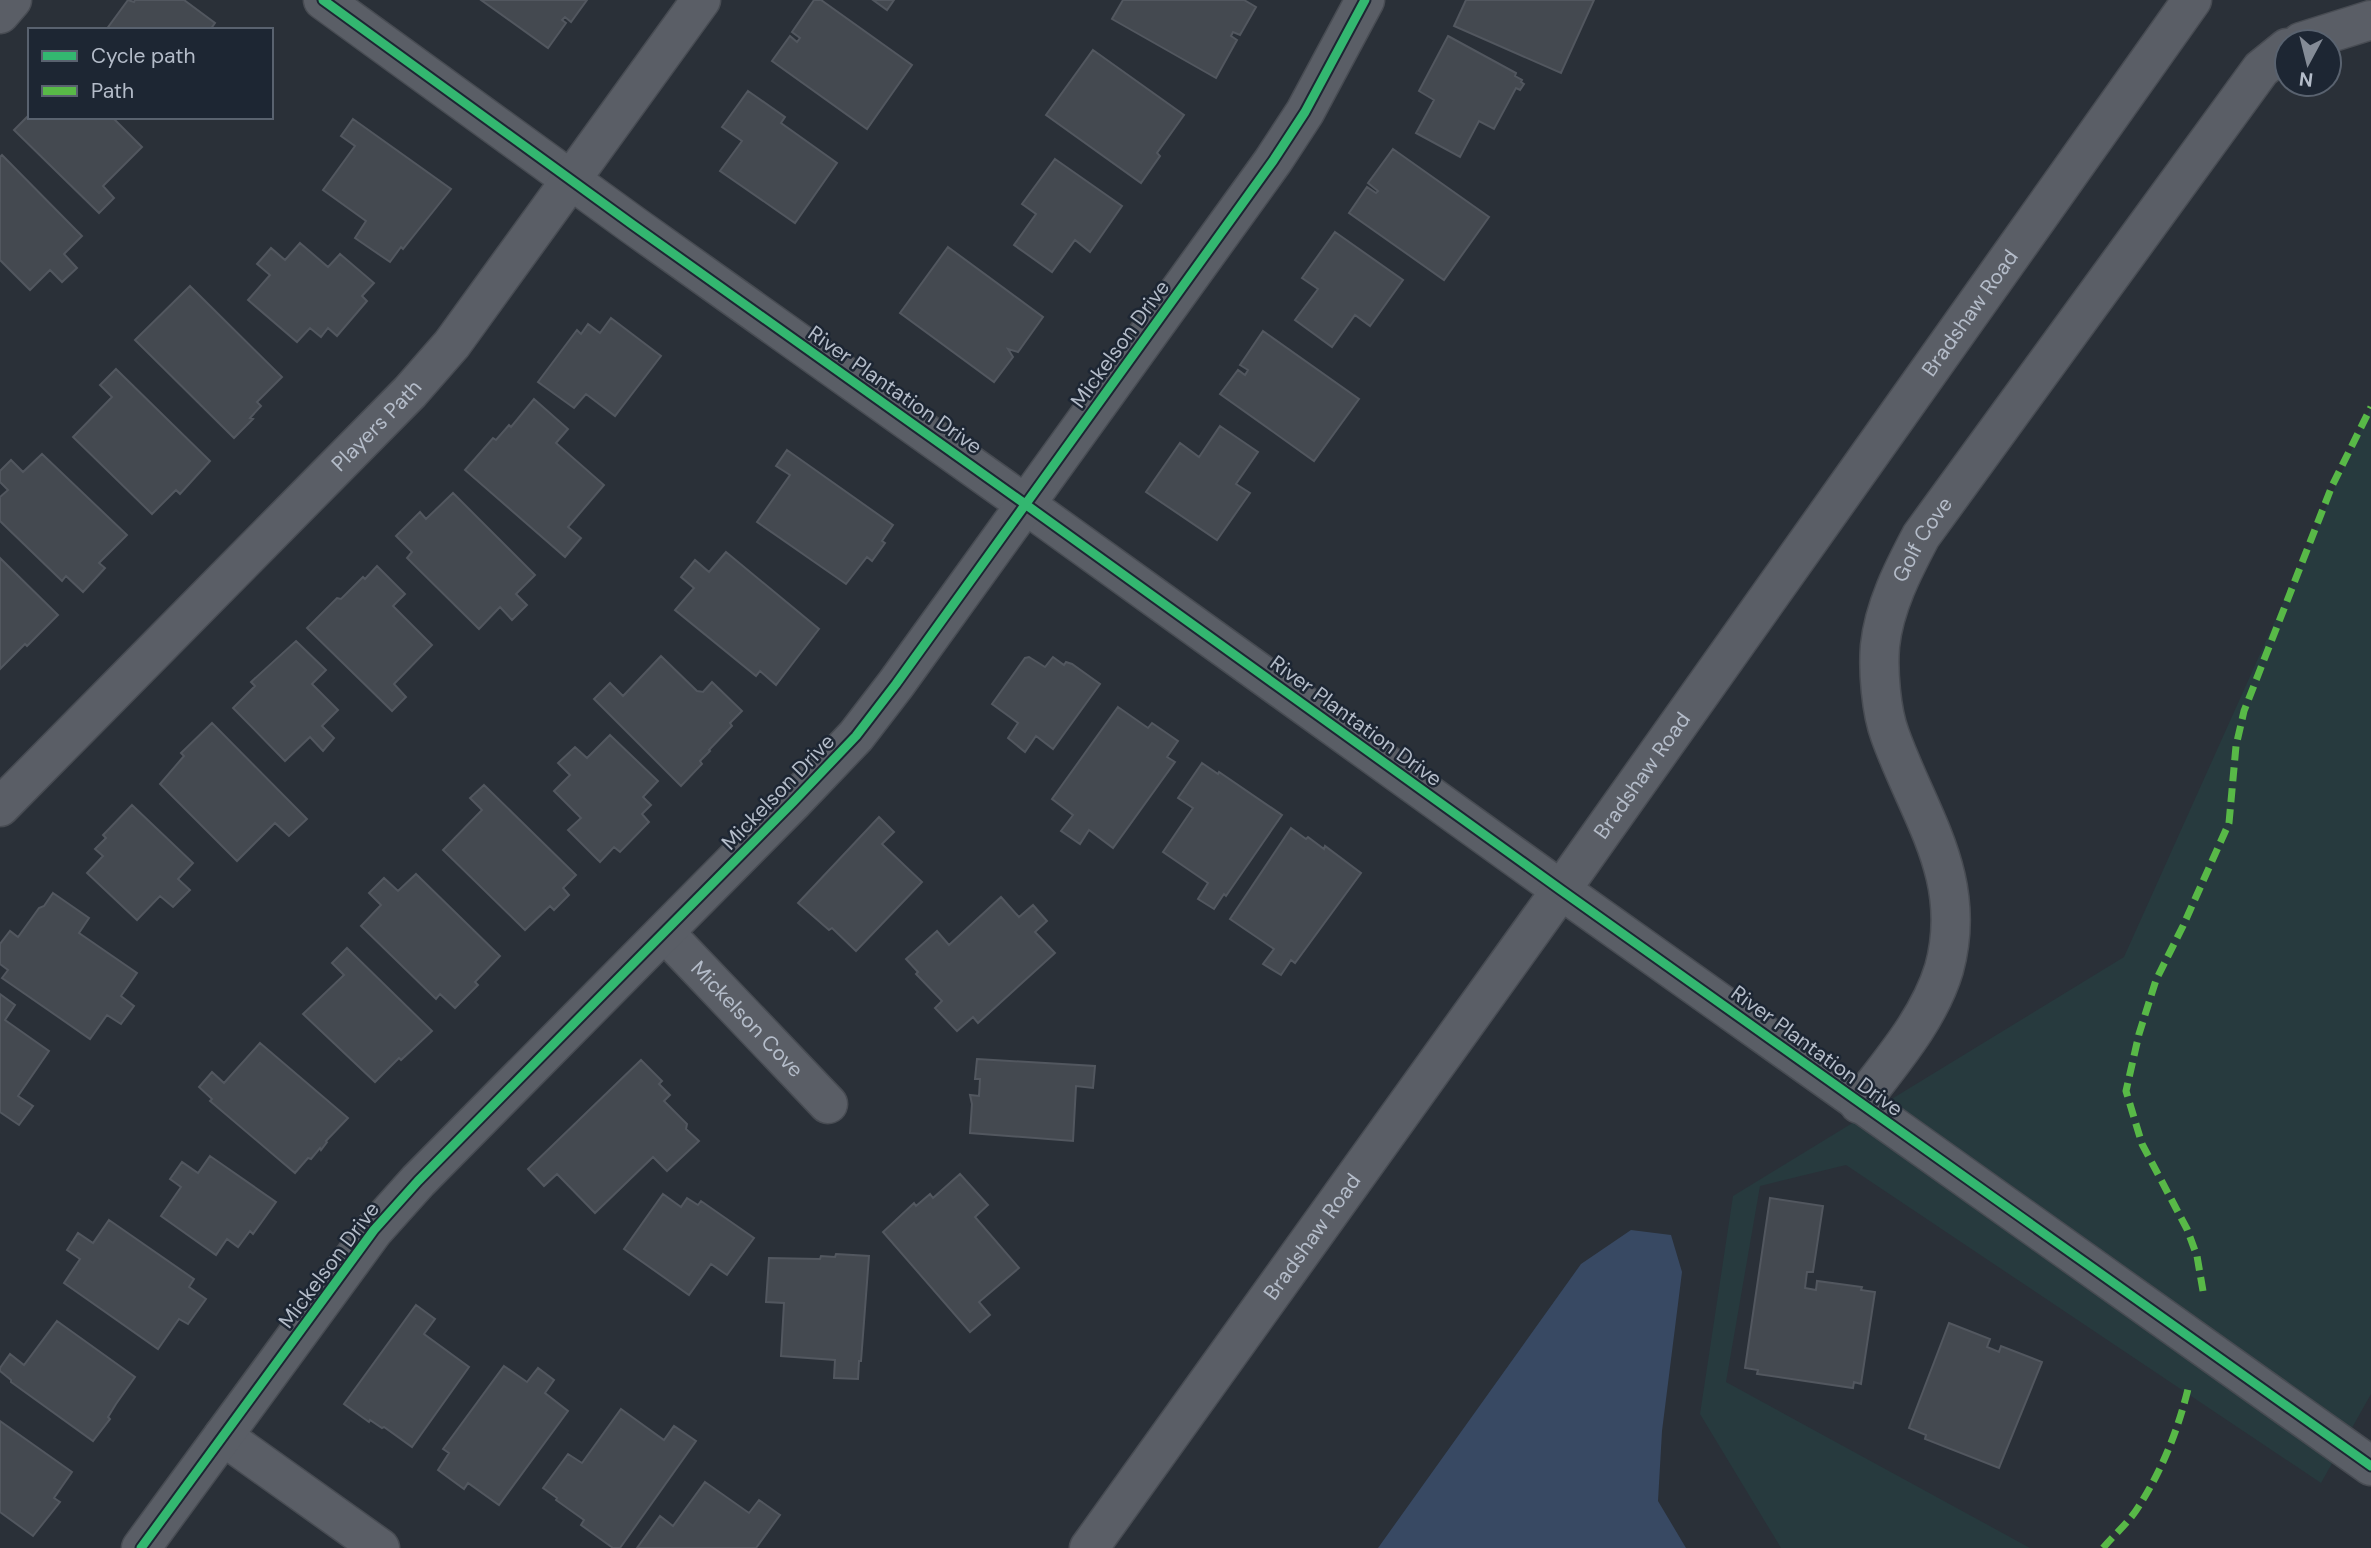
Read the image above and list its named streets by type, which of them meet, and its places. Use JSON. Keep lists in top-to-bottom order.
{
  "streets": {
    "street": [
      "Bradshaw Road",
      "Mickelson Drive",
      "River Plantation Drive",
      "Players Path",
      "Golf Cove",
      "Mickelson Cove"
    ]
  },
  "crossings": [
    ["Bradshaw Road", "River Plantation Drive"],
    ["Mickelson Drive", "River Plantation Drive"],
    ["Mickelson Drive", "Mickelson Cove"],
    ["River Plantation Drive", "Players Path"],
    ["River Plantation Drive", "Golf Cove"]
  ],
  "legend": ["Cycle path", "Path"],
  "north": "bottom"
}
